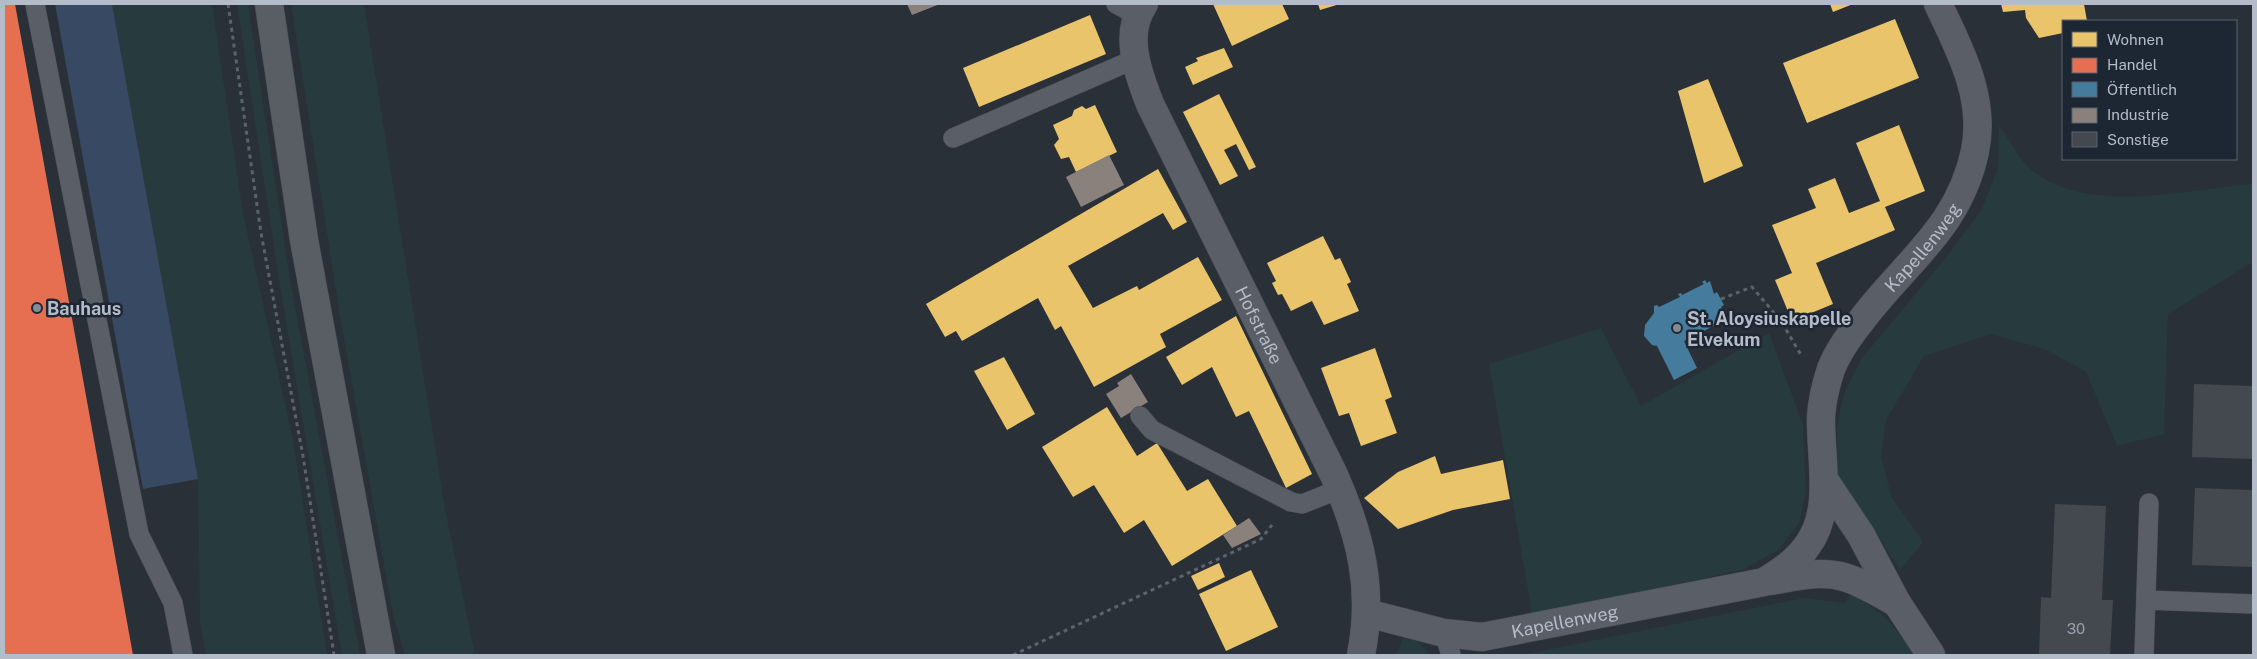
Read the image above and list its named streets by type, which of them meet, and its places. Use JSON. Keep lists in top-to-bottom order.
{
  "streets": {
    "street": ["Kapellenweg", "Hofstraße"]
  },
  "crossings": [
    ["Kapellenweg", "Hofstraße"]
  ],
  "places": ["Bauhaus", "St. Aloysiuskapelle Elvekum"],
  "house_numbers": ["30"],
  "legend": [
    "Wohnen",
    "Handel",
    "Öffentlich",
    "Industrie",
    "Sonstige"
  ]
}
